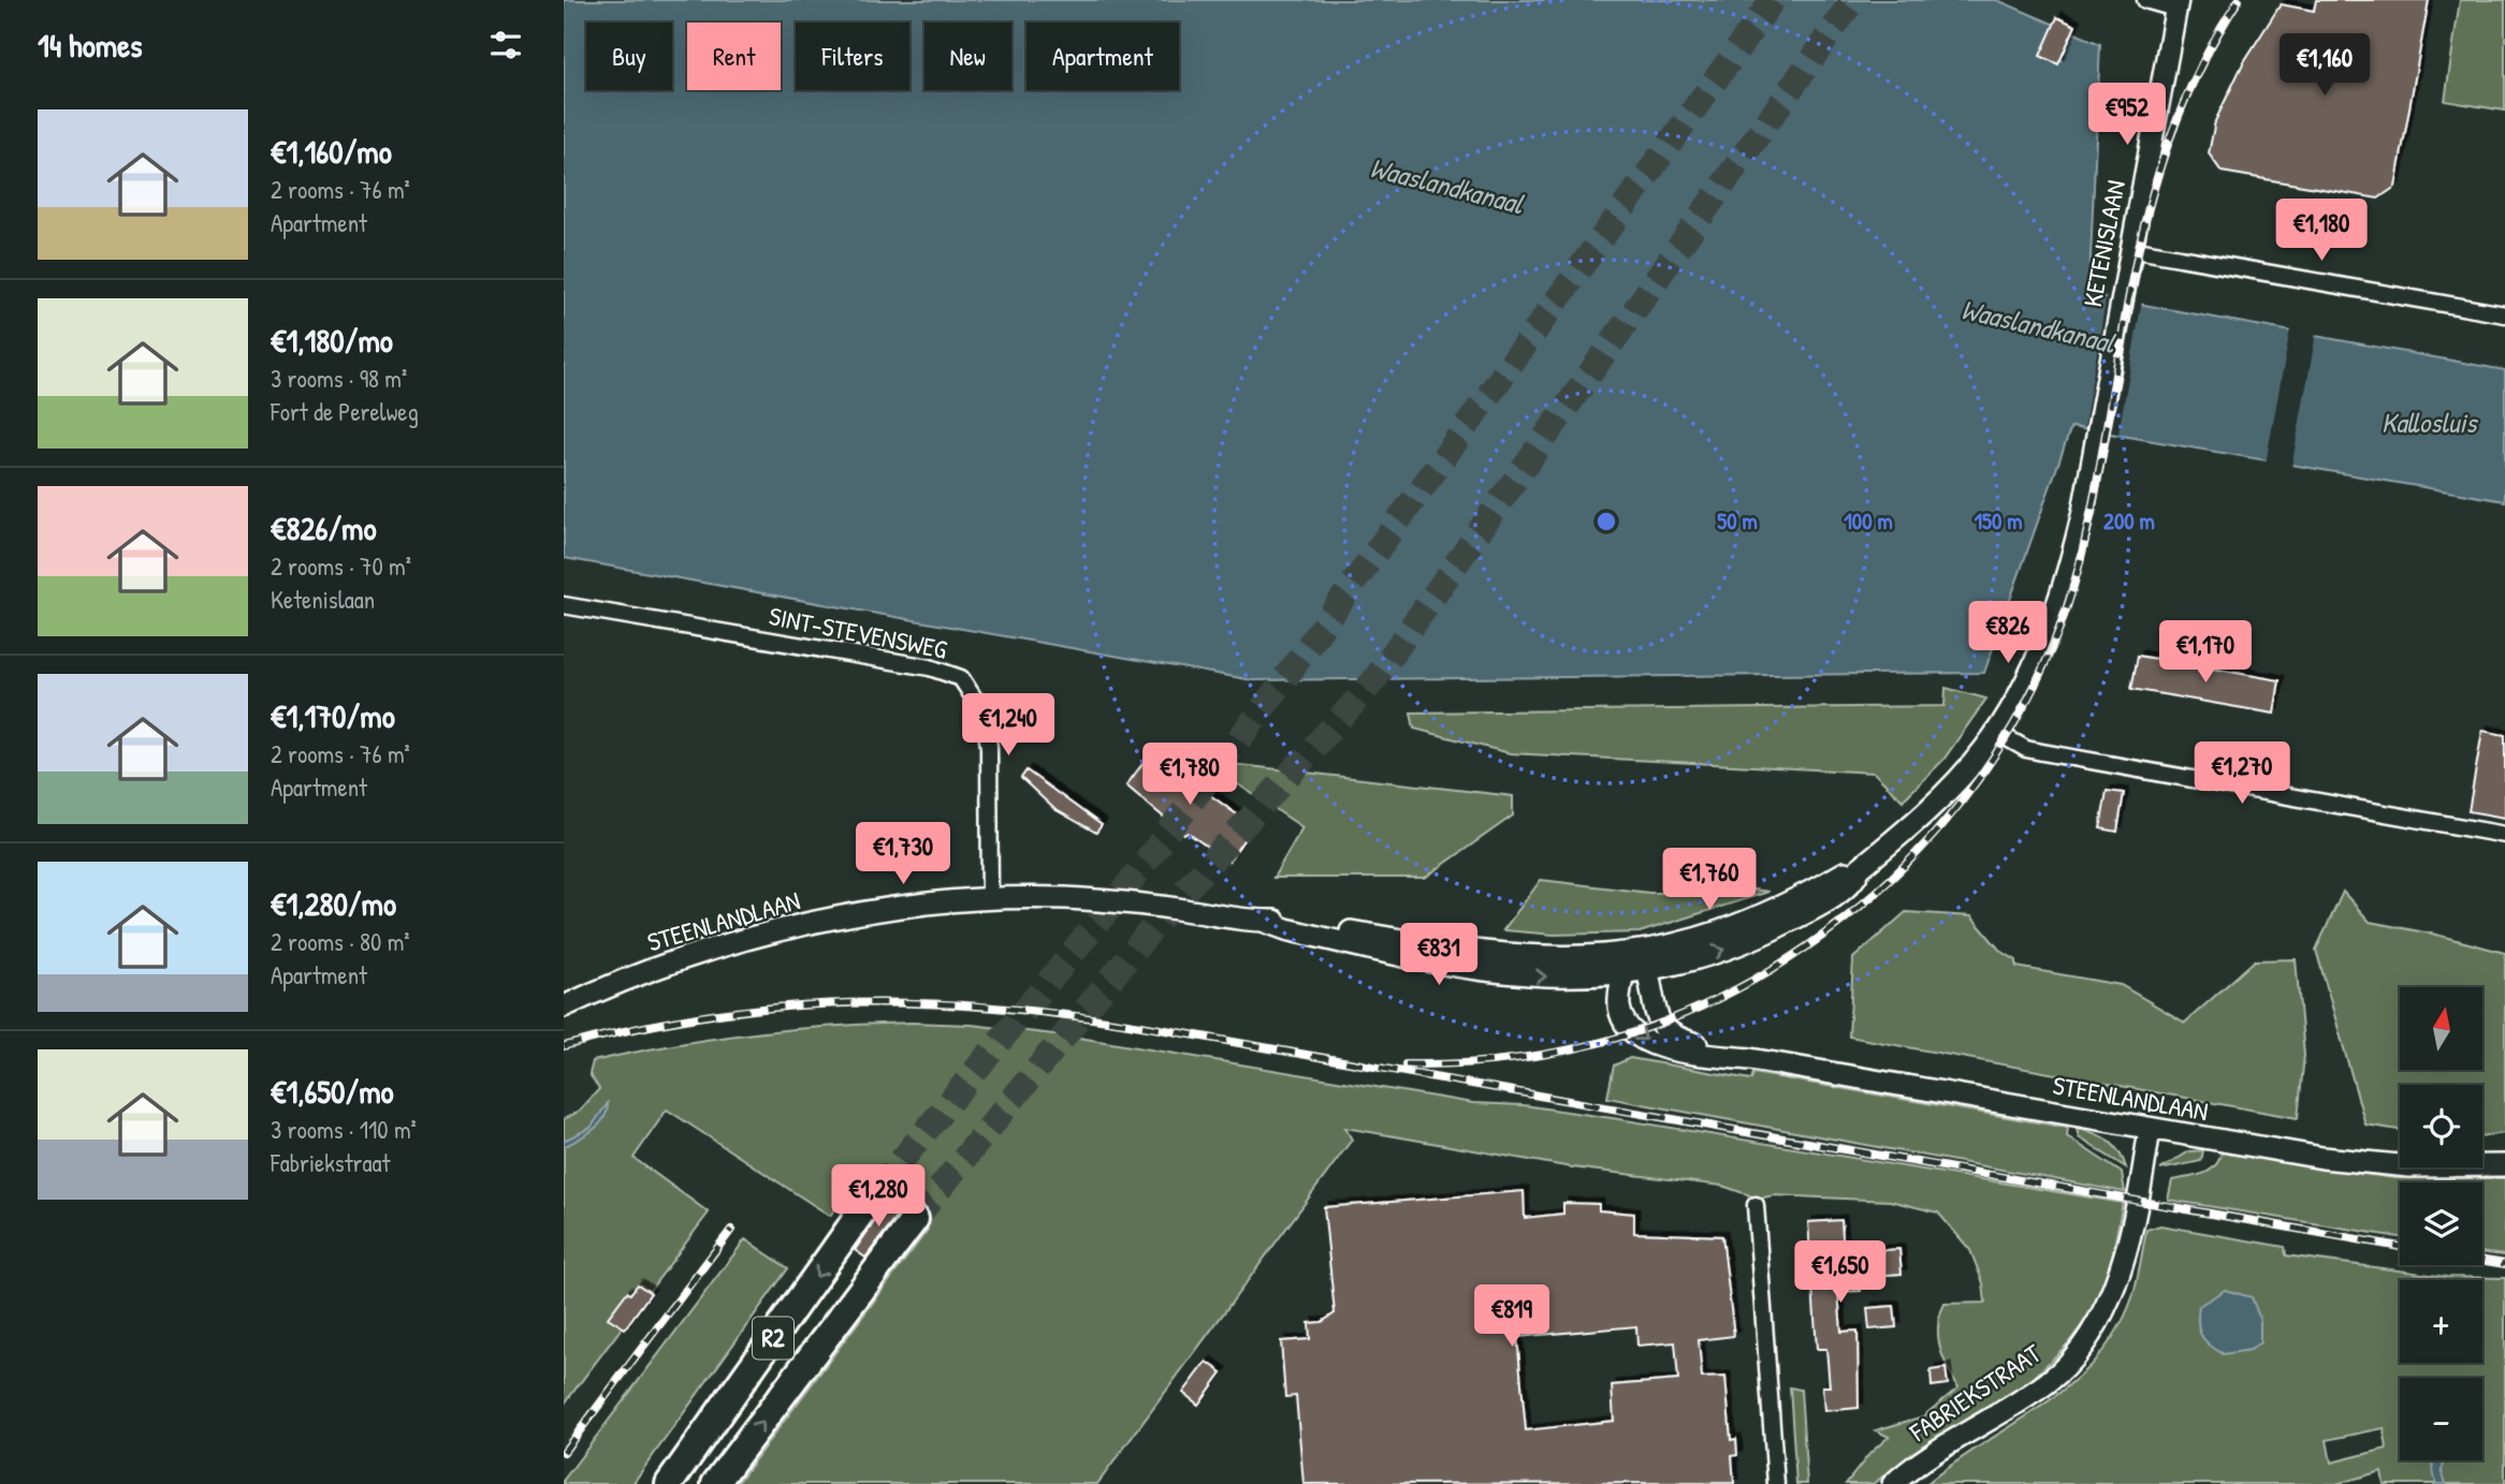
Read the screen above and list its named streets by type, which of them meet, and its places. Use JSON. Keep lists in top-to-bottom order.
{
  "streets": {
    "highway": ["R2"],
    "main road": ["KETENISLAAN", "STEENLANDLAAN", "FABRIEKSTRAAT"],
    "street": ["SINT-STEVENSWEG"]
  },
  "crossings": [
    ["KETENISLAAN", "STEENLANDLAAN"],
    ["SINT-STEVENSWEG", "STEENLANDLAAN"],
    ["STEENLANDLAAN", "FABRIEKSTRAAT"]
  ],
  "water": ["Waaslandkanaal", "Kallosluis"],
  "north": "top",
  "page": {
    "heading": "14 homes",
    "chip": [
      "Buy",
      "Rent",
      "Filters",
      "New",
      "Apartment"
    ],
    "price": [
      "€1,160",
      "€952",
      "€1,180",
      "€826",
      "€1,170",
      "€1,240",
      "€1,270",
      "€1,780",
      "€1,730",
      "€1,760",
      "€831",
      "€1,280",
      "€1,650",
      "€819"
    ],
    "list": [
      {
        "name": "€1,160/mo",
        "note": "2 rooms · 76 m² · Apartment"
      },
      {
        "name": "€1,180/mo",
        "note": "3 rooms · 98 m² · Fort de Perelweg"
      },
      {
        "name": "€826/mo",
        "note": "2 rooms · 70 m² · Ketenislaan"
      },
      {
        "name": "€1,170/mo",
        "note": "2 rooms · 76 m² · Apartment"
      },
      {
        "name": "€1,280/mo",
        "note": "2 rooms · 80 m² · Apartment"
      },
      {
        "name": "€1,650/mo",
        "note": "3 rooms · 110 m² · Fabriekstraat"
      }
    ],
    "map_buttons": ["+", "−"]
  },
  "rings": [
    "50 m",
    "100 m",
    "150 m",
    "200 m"
  ]
}
